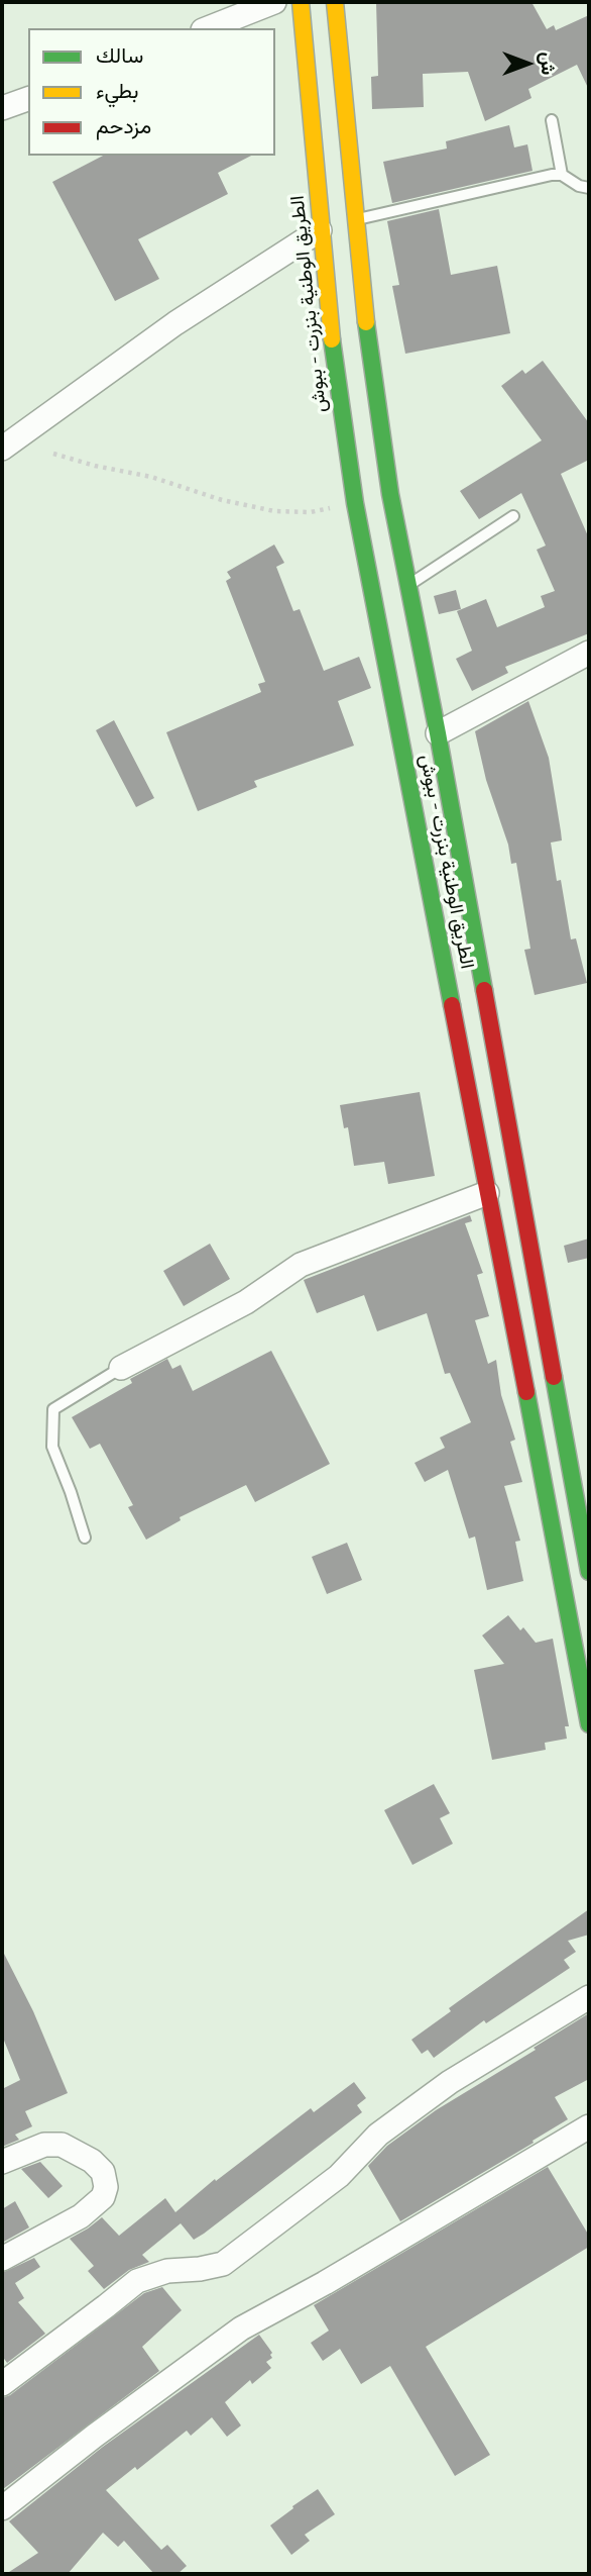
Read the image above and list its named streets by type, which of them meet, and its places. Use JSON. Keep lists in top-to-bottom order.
{
  "streets": {
    "main road": ["الطريق الوطنية بنزرت - ببوش"]
  },
  "legend": ["سالك", "بطيء", "مزدحم"],
  "north": "right"
}
